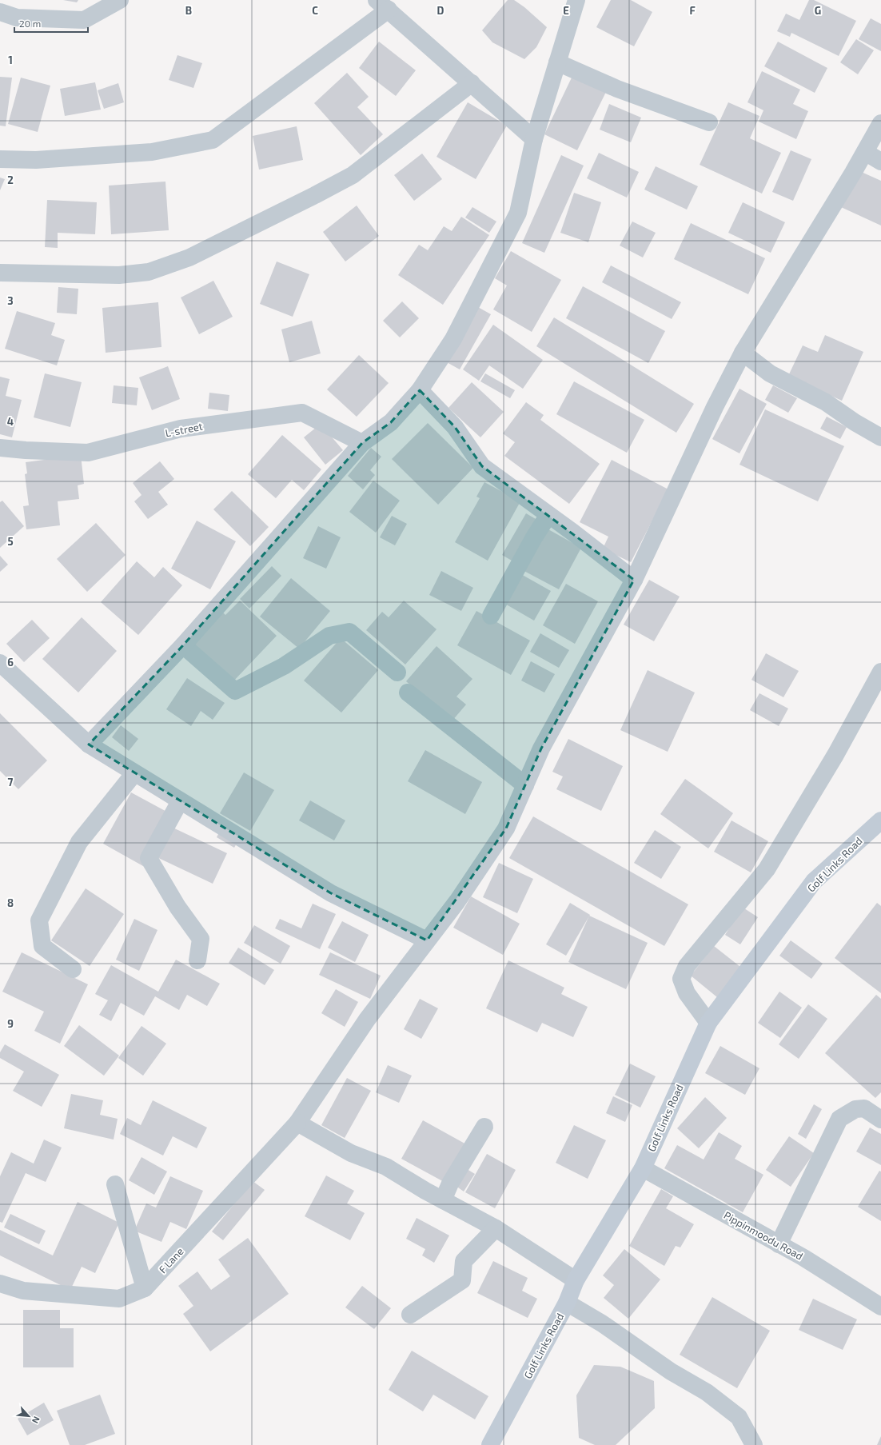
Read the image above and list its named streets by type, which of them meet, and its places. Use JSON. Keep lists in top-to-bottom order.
{
  "streets": {
    "street": [
      "L-street",
      "Golf Links Road",
      "Pippinmoodu Road",
      "F Lane"
    ]
  },
  "crossings": [
    ["Golf Links Road", "Pippinmoodu Road"]
  ],
  "scale_bar": "20 m",
  "north": "bottom right",
  "grid": {
    "columns": [
      "B",
      "C",
      "D",
      "E",
      "F",
      "G"
    ],
    "rows": [
      "1",
      "2",
      "3",
      "4",
      "5",
      "6",
      "7",
      "8",
      "9"
    ]
  }
}
